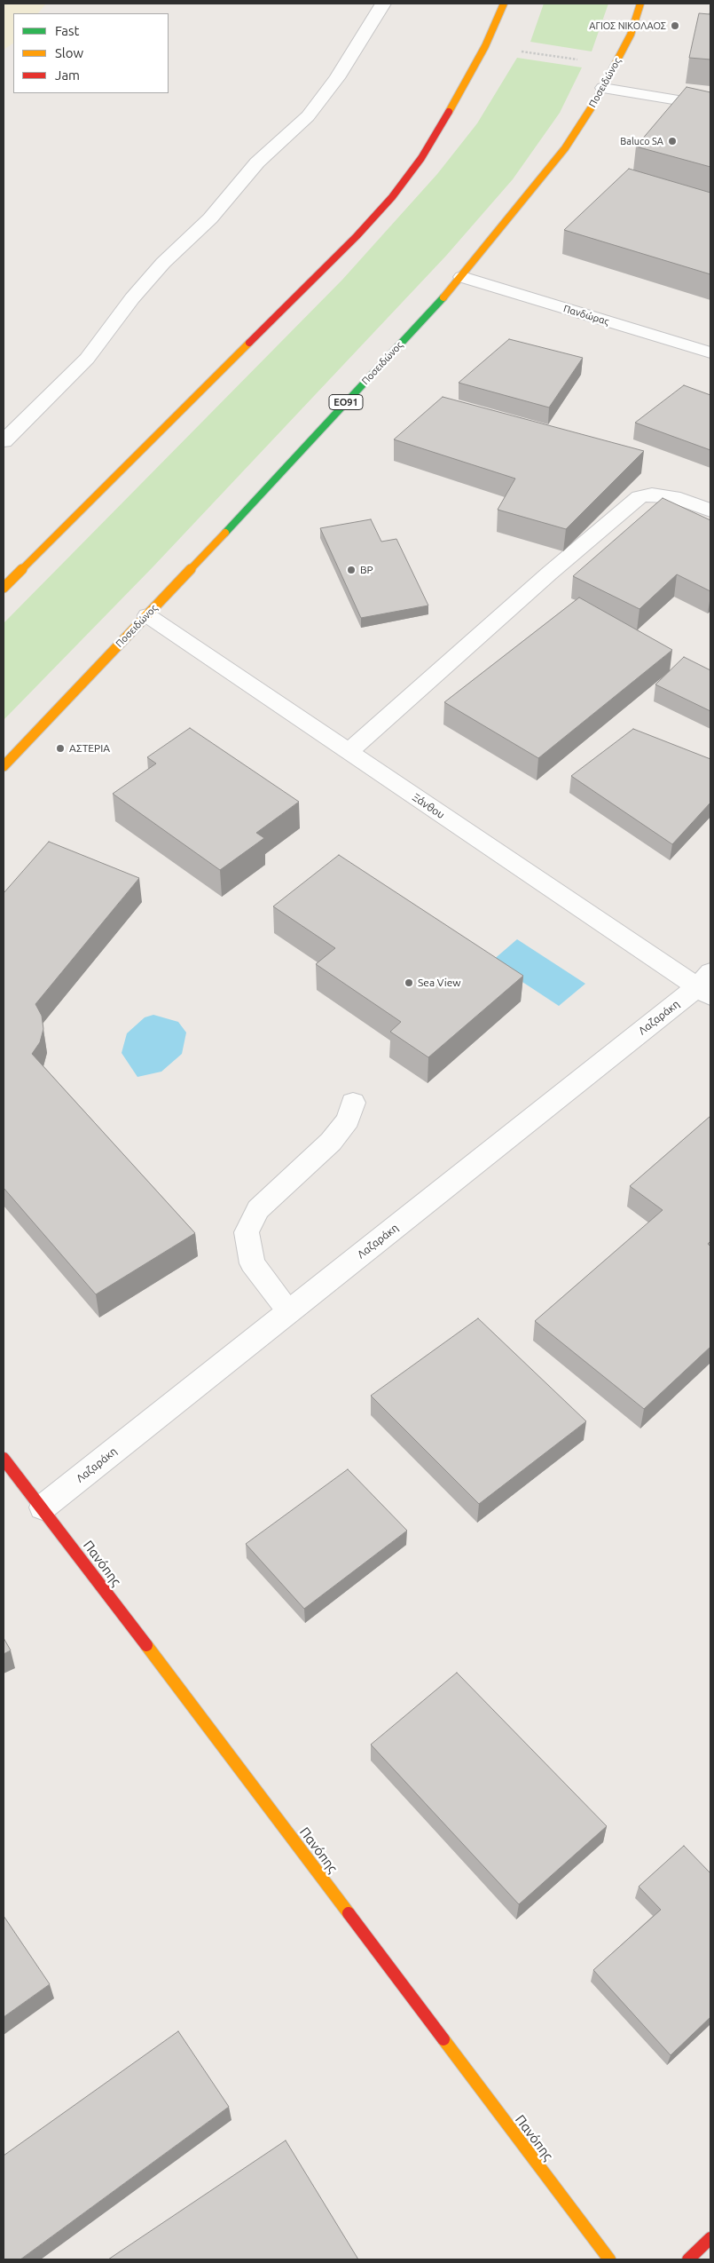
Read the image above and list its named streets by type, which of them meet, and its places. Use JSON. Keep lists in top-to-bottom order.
{
  "streets": {
    "main road": ["Ποσειδώνος", "ΕΟ91", "Πανόπης"],
    "street": ["Πανδώρας", "Ξάνθου", "Λαζαράκη"]
  },
  "crossings": [
    ["Ποσειδώνος", "Πανδώρας"],
    ["Ποσειδώνος", "Ξάνθου"],
    ["Ξάνθου", "Λαζαράκη"],
    ["Λαζαράκη", "Πανόπης"]
  ],
  "places": [
    "ΑΓΙΟΣ ΝΙΚΟΛΑΟΣ",
    "Baluco SA",
    "BP",
    "ΑΣΤΕΡΙΑ",
    "Sea View"
  ],
  "legend": ["Fast", "Slow", "Jam"]
}
